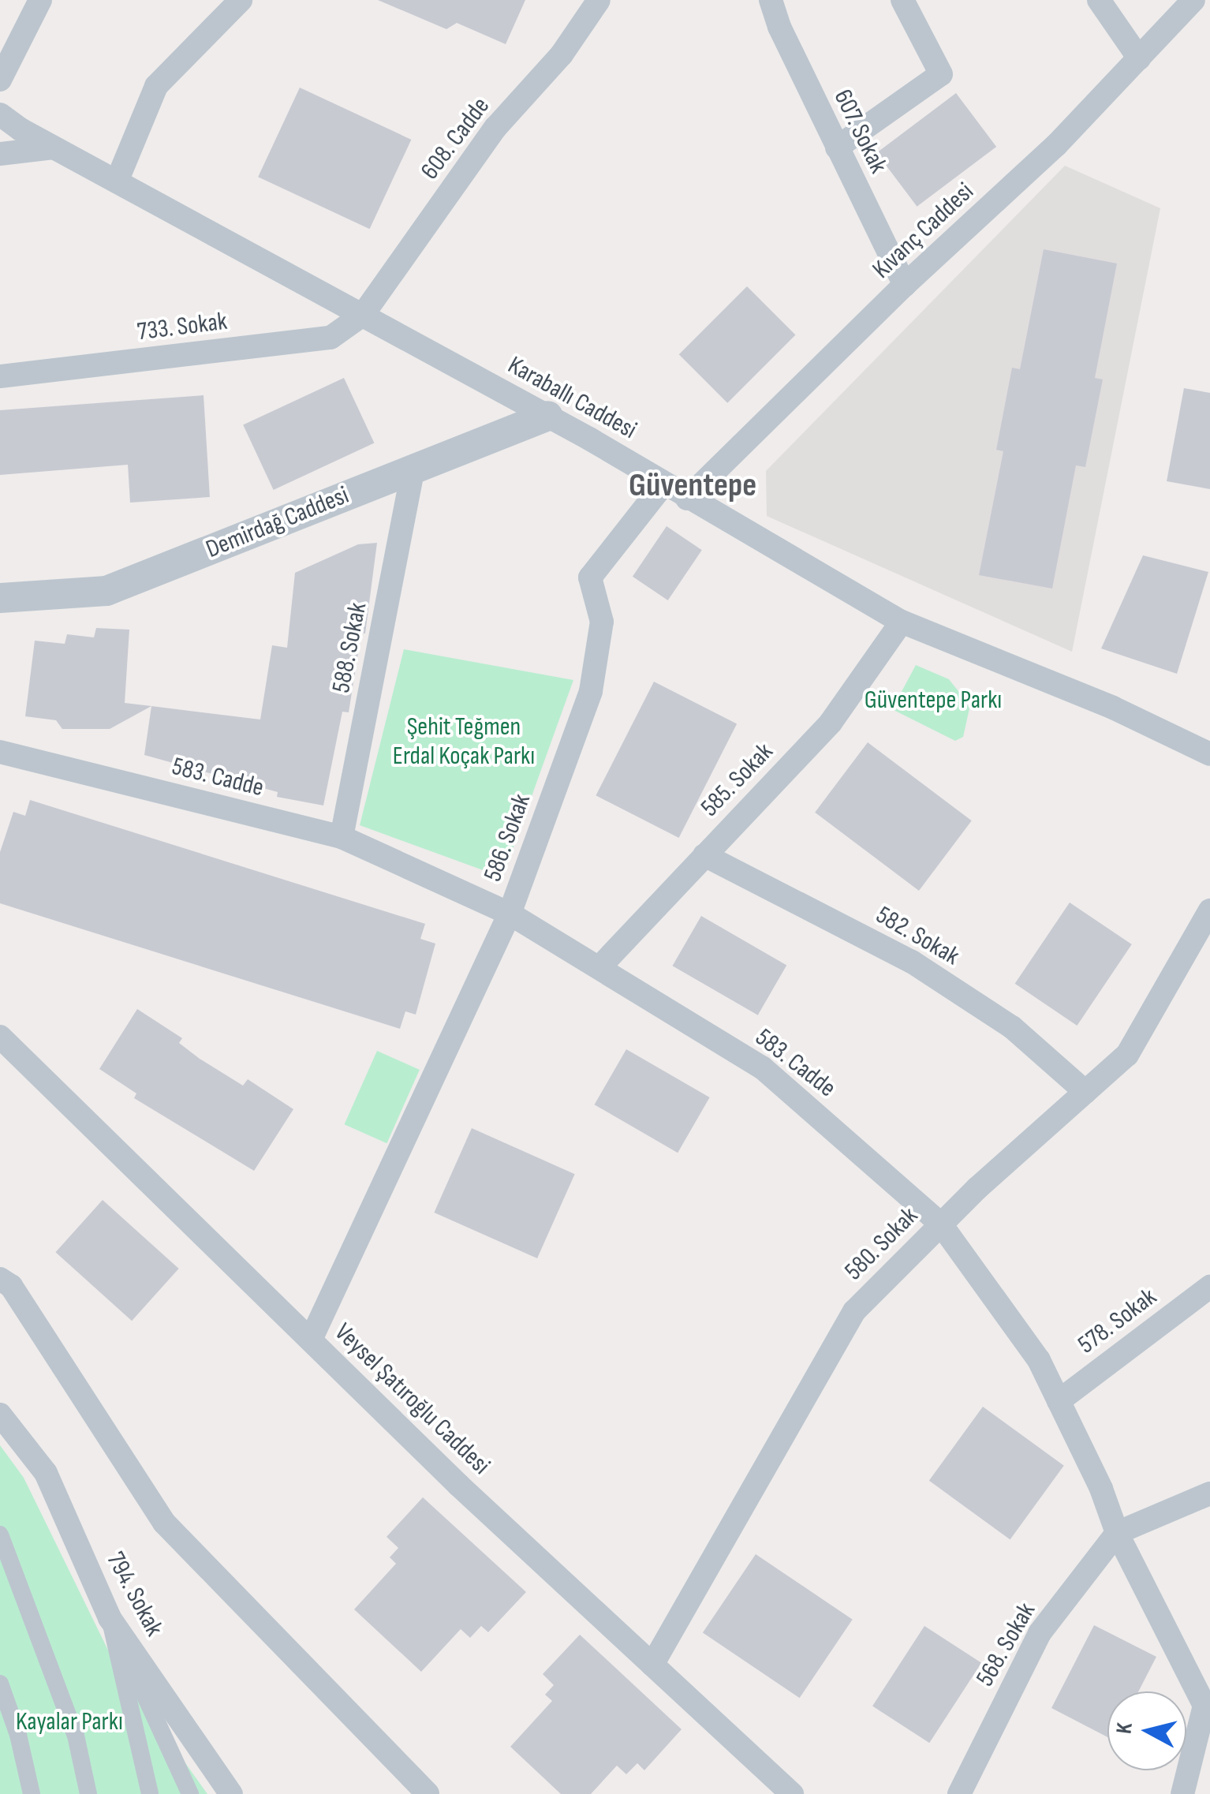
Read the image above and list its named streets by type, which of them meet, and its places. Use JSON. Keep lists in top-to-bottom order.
{
  "streets": {
    "street": [
      "607. Sokak",
      "608. Cadde",
      "Kıvanç Caddesi",
      "733. Sokak",
      "Karaballı Caddesi",
      "Demirdağ Caddesi",
      "588. Sokak",
      "583. Cadde",
      "585. Sokak",
      "586. Sokak",
      "582. Sokak",
      "580. Sokak",
      "578. Sokak",
      "Veysel Şatıroğlu Caddesi",
      "794. Sokak",
      "568. Sokak"
    ]
  },
  "crossings": [
    ["607. Sokak", "Kıvanç Caddesi"],
    ["608. Cadde", "733. Sokak"],
    ["608. Cadde", "Karaballı Caddesi"],
    ["Kıvanç Caddesi", "Karaballı Caddesi"],
    ["733. Sokak", "Karaballı Caddesi"],
    ["Karaballı Caddesi", "Demirdağ Caddesi"],
    ["Karaballı Caddesi", "585. Sokak"],
    ["Karaballı Caddesi", "586. Sokak"],
    ["Demirdağ Caddesi", "588. Sokak"],
    ["588. Sokak", "583. Cadde"],
    ["583. Cadde", "585. Sokak"],
    ["583. Cadde", "586. Sokak"],
    ["583. Cadde", "580. Sokak"],
    ["583. Cadde", "578. Sokak"],
    ["583. Cadde", "568. Sokak"],
    ["585. Sokak", "582. Sokak"],
    ["582. Sokak", "580. Sokak"],
    ["580. Sokak", "Veysel Şatıroğlu Caddesi"]
  ],
  "districts": ["Güventepe"],
  "parks": ["Güventepe Parkı", "Şehit Teğmen Erdal Koçak Parkı", "Kayalar Parkı"],
  "north": "left"
}
